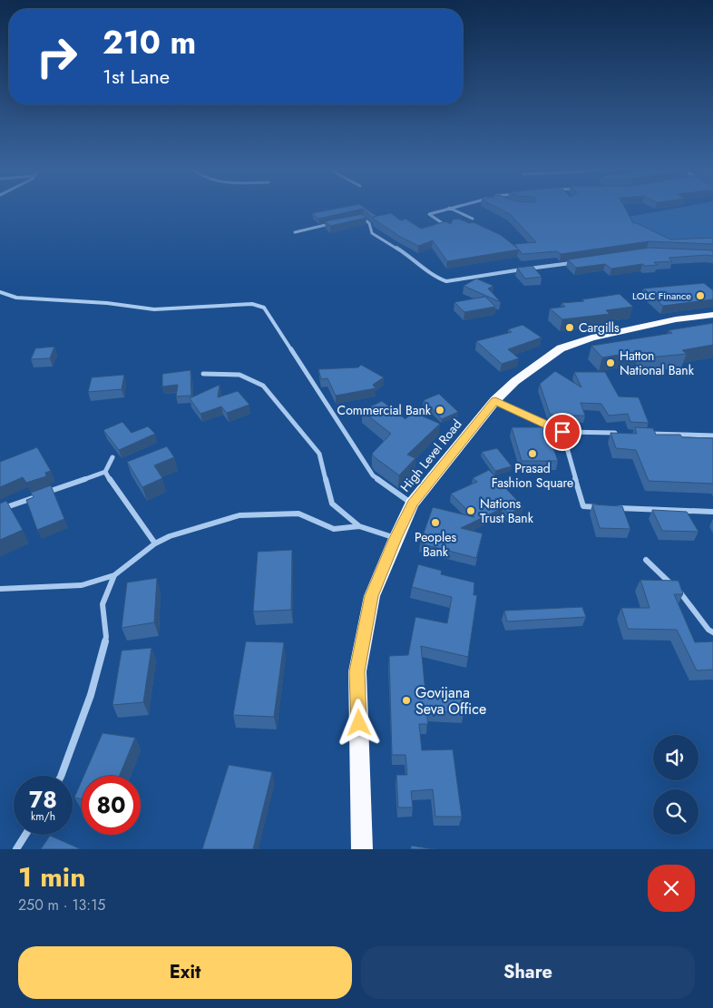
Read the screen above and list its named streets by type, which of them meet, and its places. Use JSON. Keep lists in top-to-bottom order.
{
  "streets": {
    "highway": ["High Level Road"]
  },
  "places": [
    "LOLC Finance",
    "Cargills",
    "Hatton National Bank",
    "Commercial Bank",
    "Prasad Fashion Square",
    "Nations Trust Bank",
    "Peoples Bank",
    "Govijana Seva Office"
  ],
  "page": {
    "turn": ["210 m", "1st Lane"],
    "speed": "78 km/h",
    "limit": "80",
    "heading": ["1 min", "250 m · 13:15"],
    "buttons": ["Exit", "Share"]
  }
}
